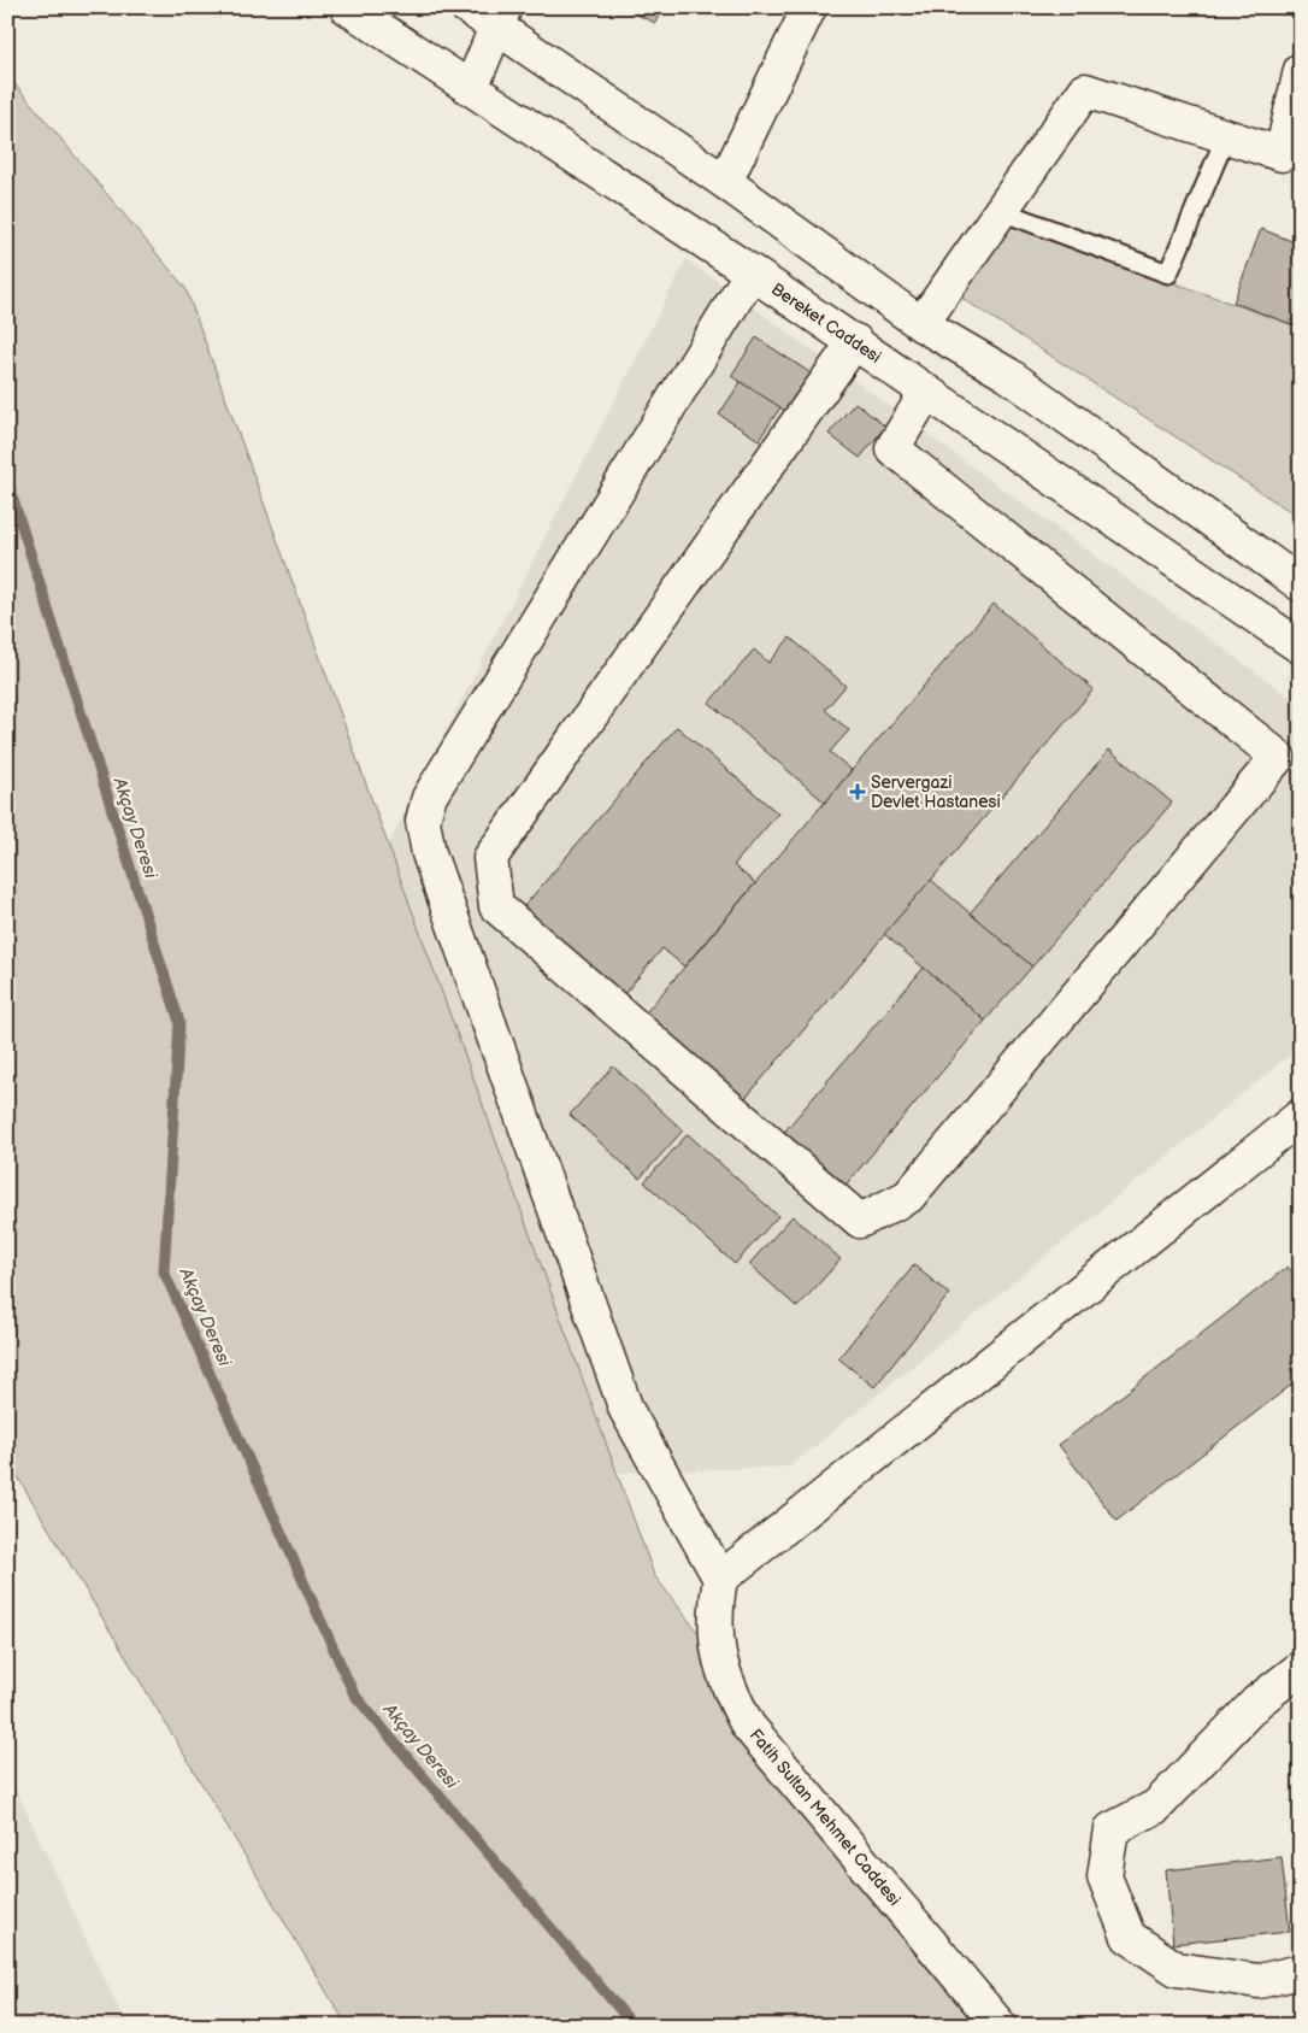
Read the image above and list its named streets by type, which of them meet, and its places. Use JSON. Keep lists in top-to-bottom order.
{
  "streets": {
    "street": ["Bereket Caddesi", "Fatih Sultan Mehmet Caddesi"]
  },
  "water": ["Akçay Deresi"],
  "places": {
    "health": ["Servergazi Devlet Hastanesi"]
  }
}
